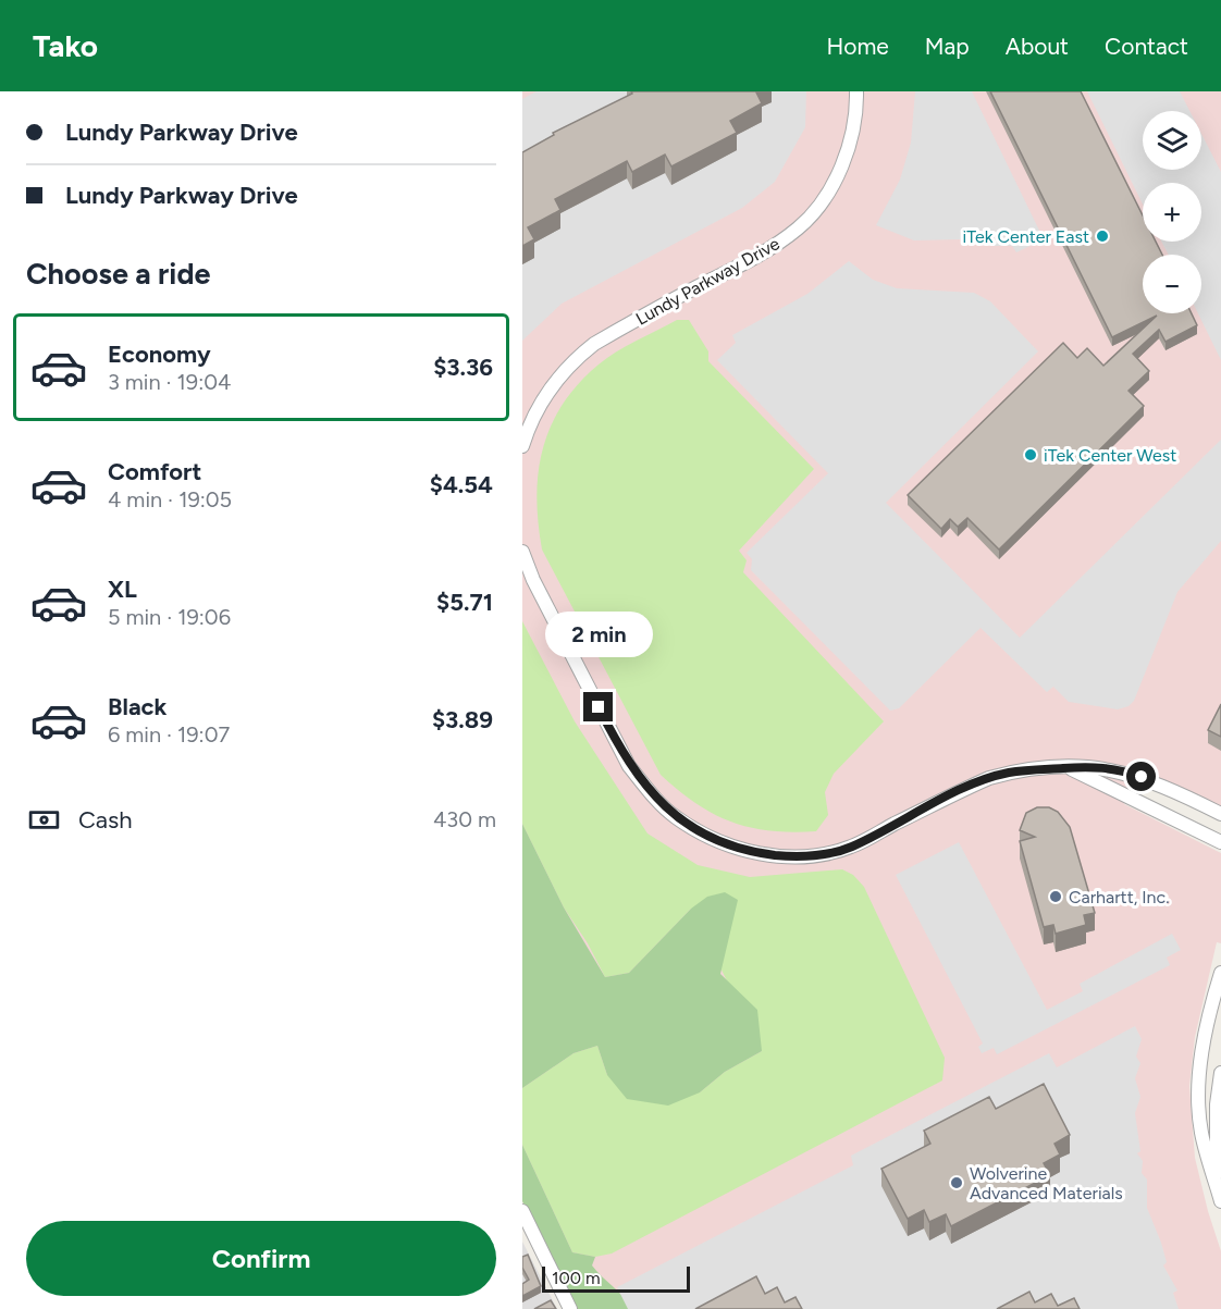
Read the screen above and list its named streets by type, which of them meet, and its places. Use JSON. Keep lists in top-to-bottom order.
{
  "streets": {
    "street": ["Lundy Parkway Drive"]
  },
  "places": [
    "iTek Center East",
    "iTek Center West",
    "Carhartt, Inc.",
    "Wolverine Advanced Materials"
  ],
  "scale_bar": "100 m",
  "page": {
    "header": "Tako",
    "nav": [
      "Home",
      "Map",
      "About",
      "Contact"
    ],
    "banner": ["Lundy Parkway Drive", "Lundy Parkway Drive"],
    "map_buttons": ["+", "−"],
    "heading": "Choose a ride",
    "list": [
      {
        "name": "Economy",
        "note": "3 min · 19:04",
        "value": "$3.36"
      },
      {
        "name": "Comfort",
        "note": "4 min · 19:05",
        "value": "$4.54"
      },
      {
        "name": "XL",
        "note": "5 min · 19:06",
        "value": "$5.71"
      },
      {
        "name": "Black",
        "note": "6 min · 19:07",
        "value": "$3.89"
      }
    ],
    "bubble": "2 min",
    "pay": ["Cash", "430 m"],
    "buttons": "Confirm",
    "scale": "100 m"
  }
}
